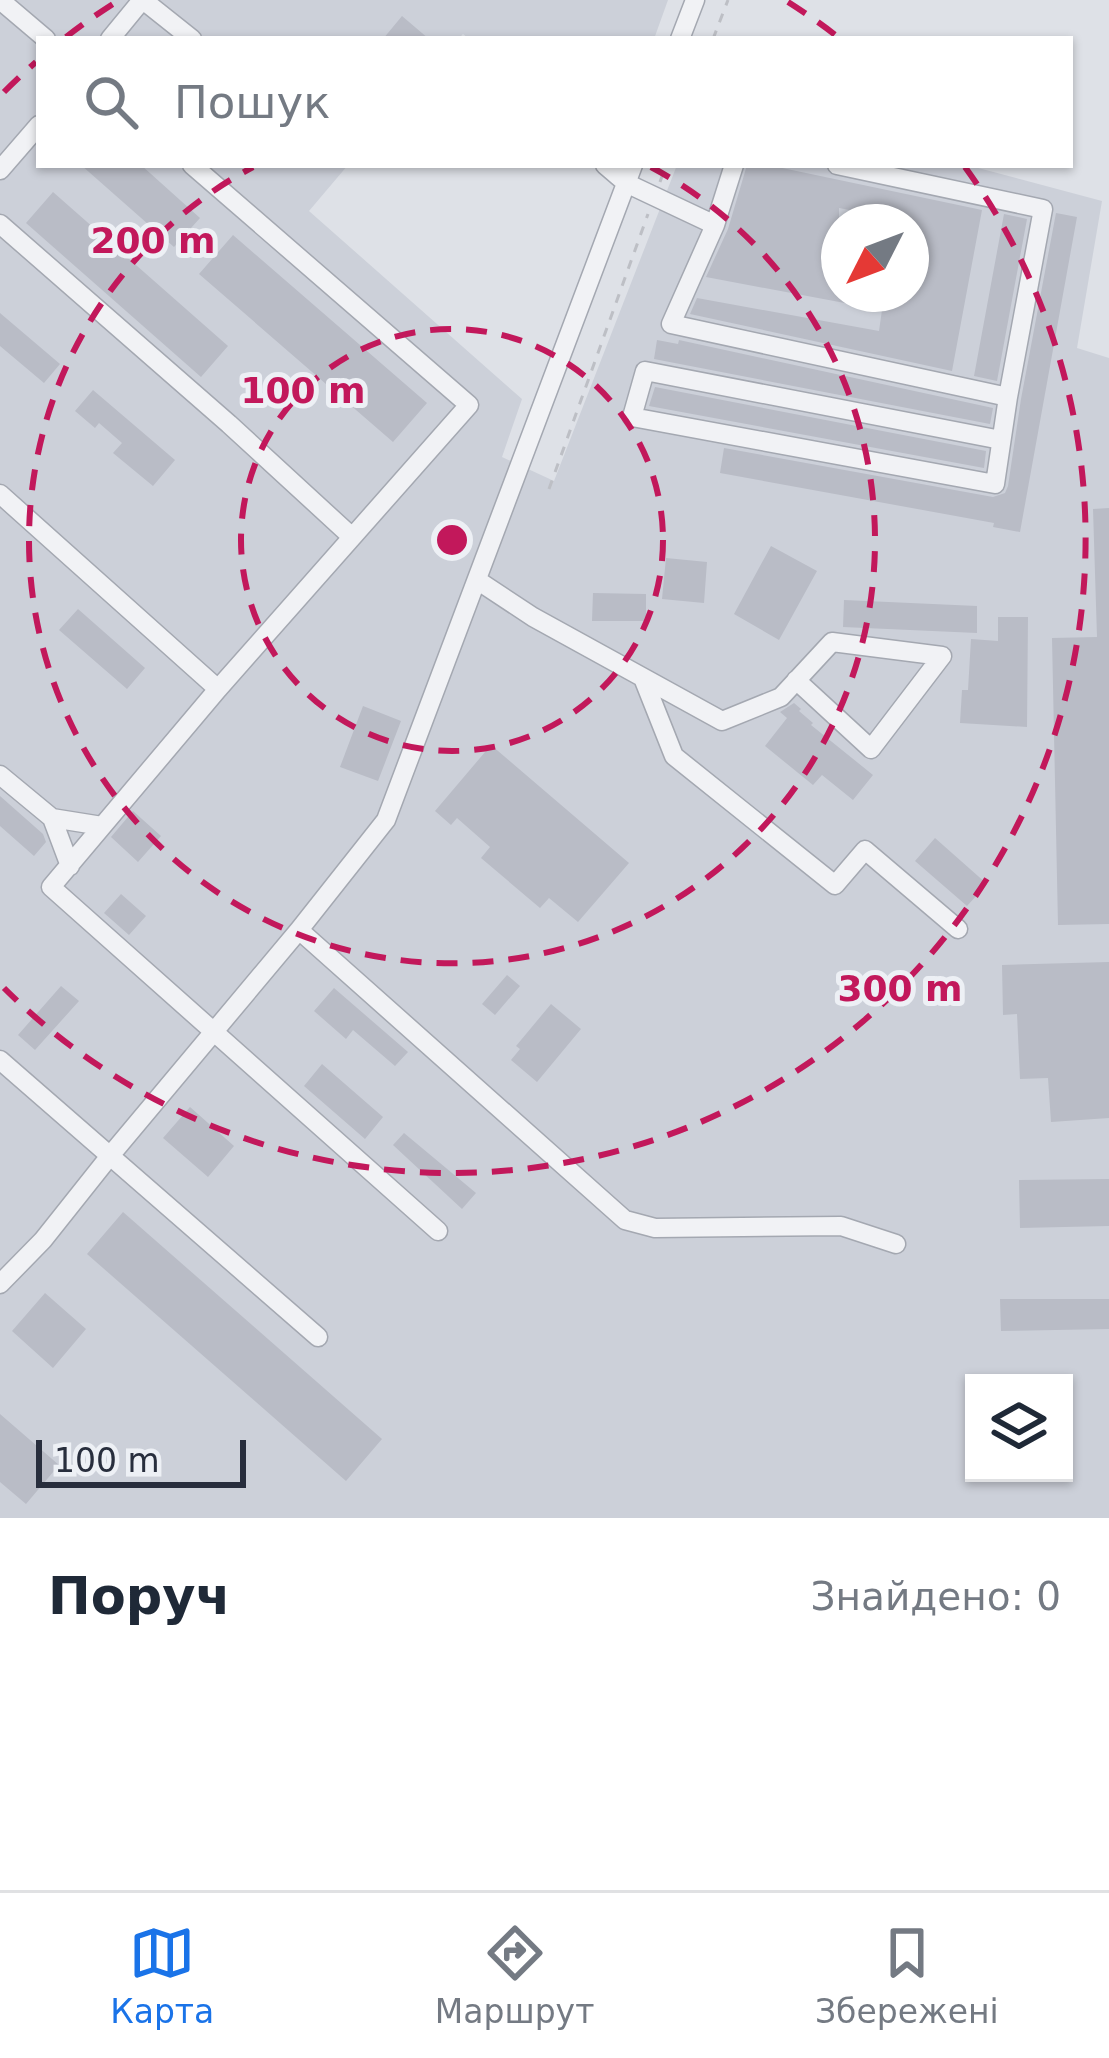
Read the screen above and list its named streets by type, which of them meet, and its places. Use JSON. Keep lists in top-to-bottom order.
{
  "scale_bar": "100 m",
  "north": "bottom left",
  "page": {
    "search": "Пошук",
    "scale": "100 m",
    "heading": ["Поруч", "Знайдено: 0"],
    "nav": ["Карта", "Маршрут", "Збережені"]
  },
  "rings": ["200 m", "100 m", "300 m"]
}
